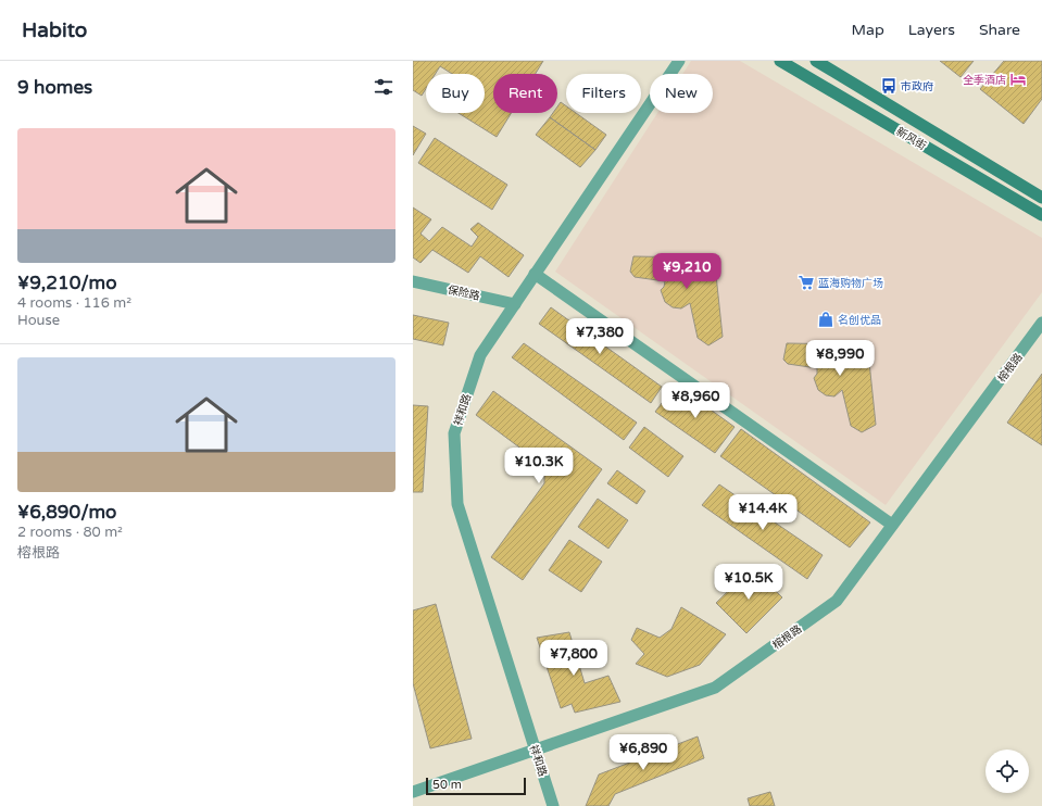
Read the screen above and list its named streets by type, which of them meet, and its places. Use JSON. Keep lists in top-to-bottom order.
{
  "streets": {
    "main road": ["新风街"],
    "street": ["保险路", "榕根路", "祥和路"]
  },
  "crossings": [
    ["保险路", "祥和路"],
    ["榕根路", "祥和路"]
  ],
  "places": {
    "hotel": ["全季酒店"],
    "bus stop": ["市政府"],
    "supermarket": ["蓝海购物广场"],
    "shop": ["名创优品"]
  },
  "scale_bar": "50 m",
  "page": {
    "header": "Habito",
    "nav": ["Map", "Layers", "Share"],
    "heading": "9 homes",
    "chip": [
      "Buy",
      "Rent",
      "Filters",
      "New"
    ],
    "list": [
      {
        "name": "¥9,210/mo",
        "note": "4 rooms · 116 m² · House"
      },
      {
        "name": "¥6,890/mo",
        "note": "2 rooms · 80 m² · 榕根路"
      }
    ],
    "price": [
      "¥9,210",
      "¥7,380",
      "¥8,990",
      "¥8,960",
      "¥10.3K",
      "¥14.4K",
      "¥10.5K",
      "¥7,800",
      "¥6,890"
    ],
    "scale": "50 m"
  }
}
